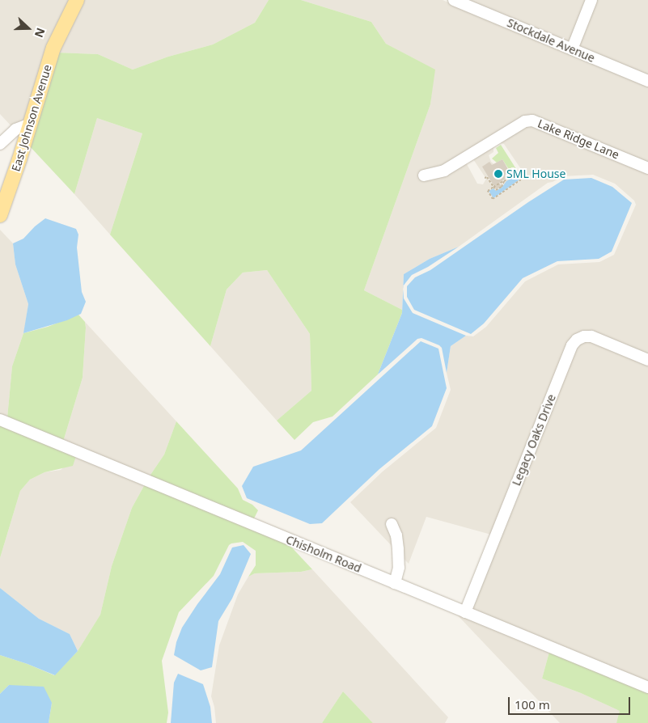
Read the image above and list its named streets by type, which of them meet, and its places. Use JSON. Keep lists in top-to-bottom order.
{
  "streets": {
    "main road": ["East Johnson Avenue"],
    "street": [
      "Stockdale Avenue",
      "Lake Ridge Lane",
      "Legacy Oaks Drive",
      "Chisholm Road"
    ]
  },
  "crossings": [
    ["Legacy Oaks Drive", "Chisholm Road"]
  ],
  "places": ["SML House"],
  "scale_bar": "100 m",
  "north": "right"
}
